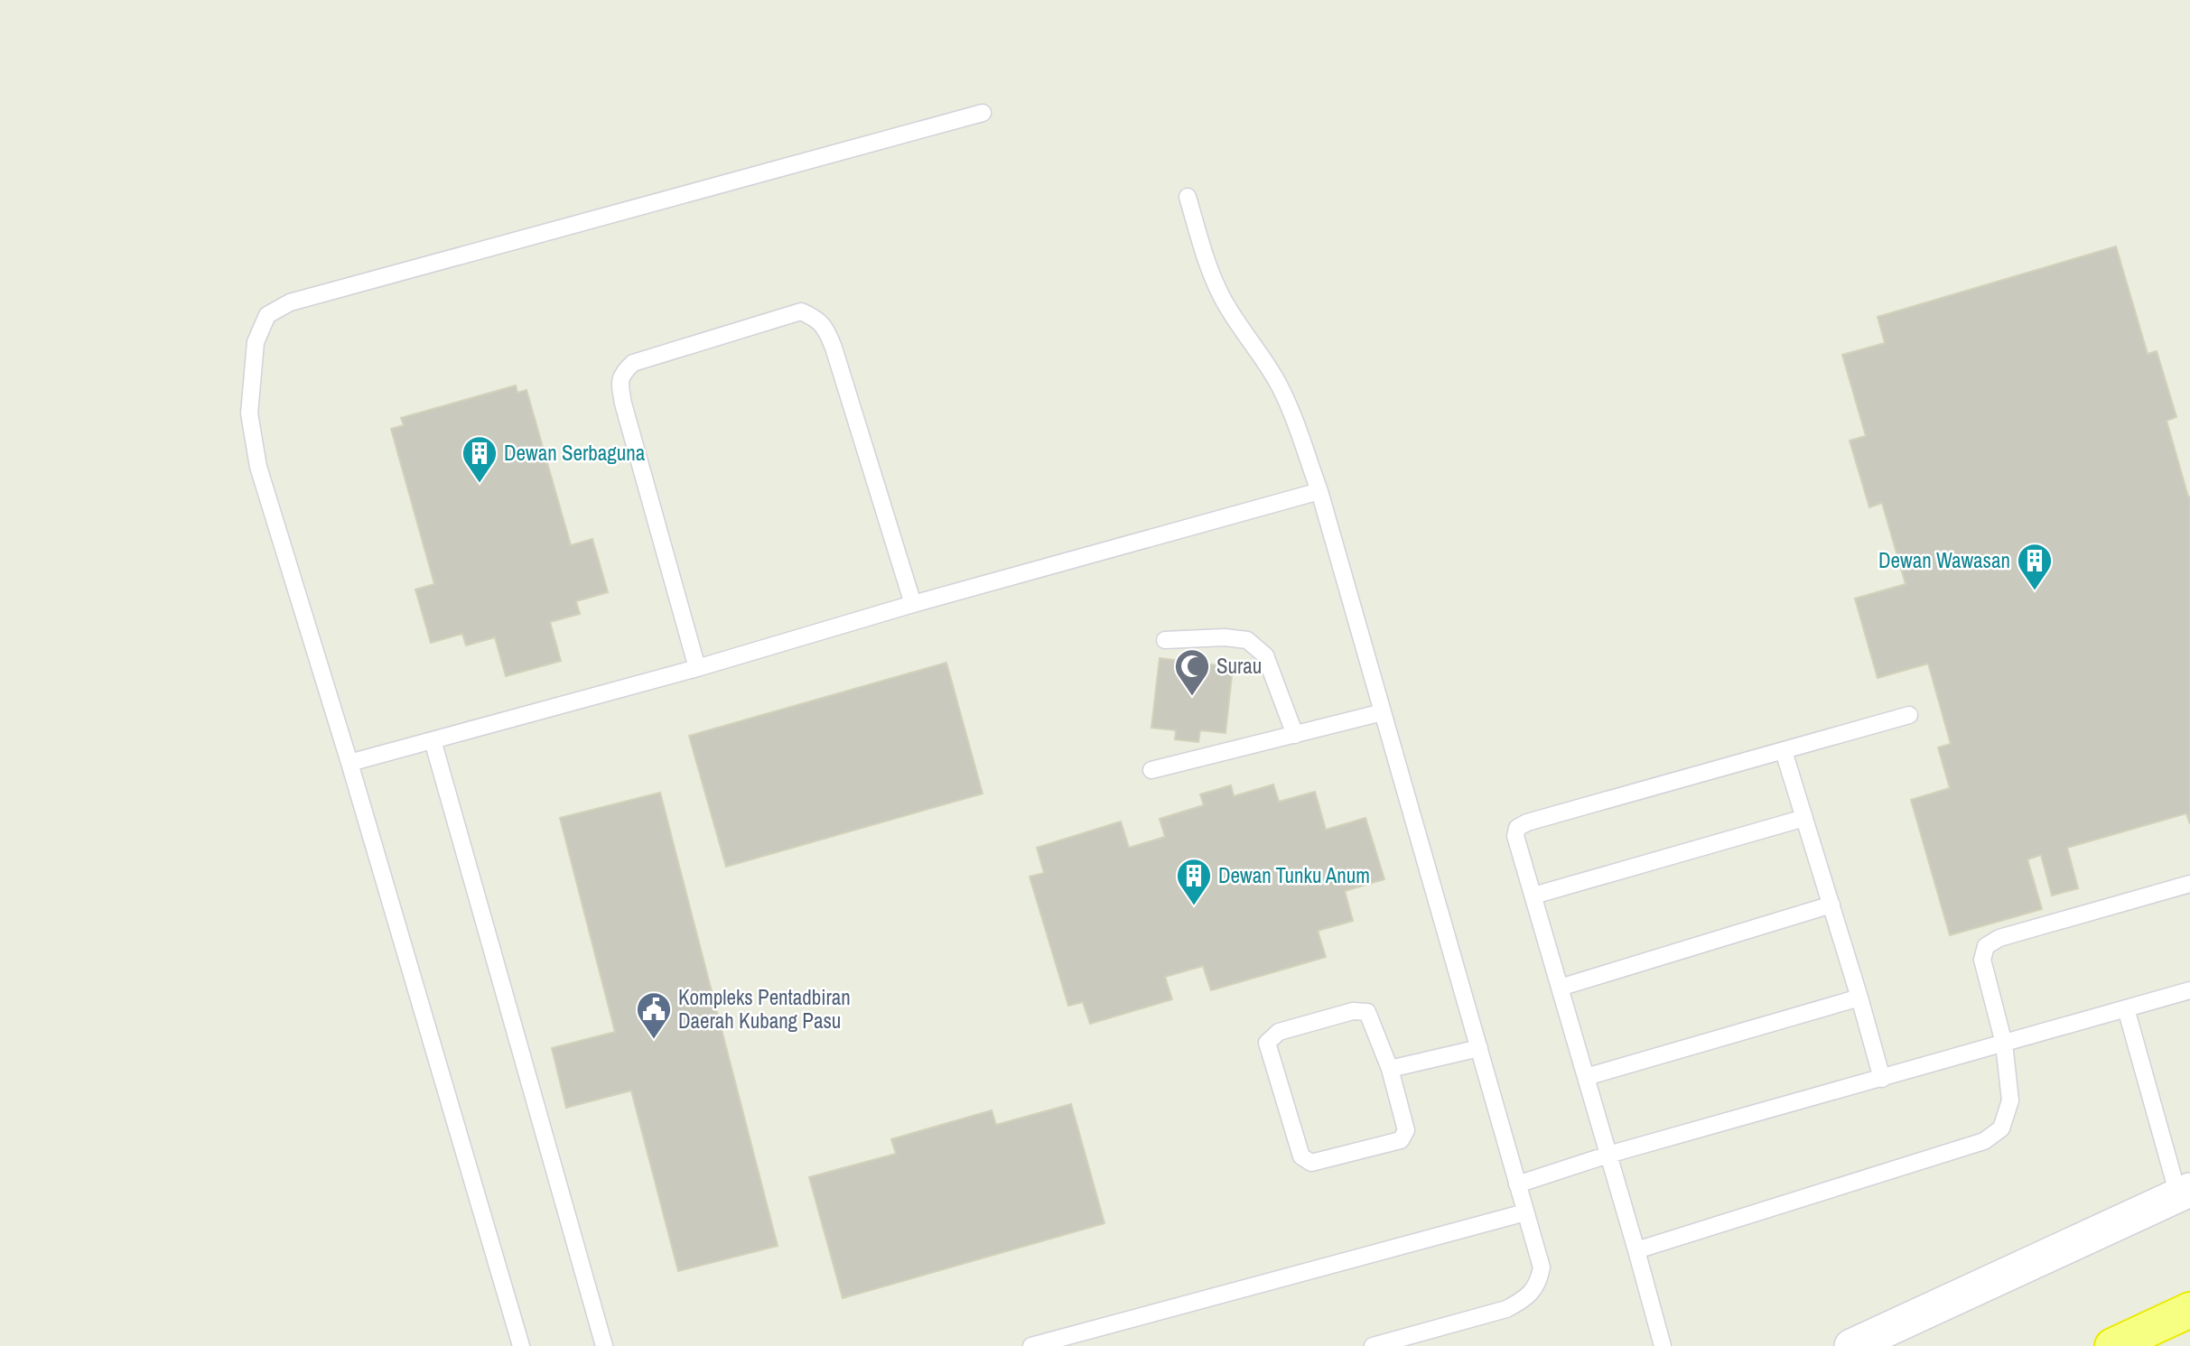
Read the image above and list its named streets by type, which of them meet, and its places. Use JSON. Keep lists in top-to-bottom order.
{
  "places": {
    "building": ["Dewan Serbaguna", "Dewan Wawasan", "Dewan Tunku Anum"],
    "mosque": ["Surau"],
    "public building": ["Kompleks Pentadbiran Daerah Kubang Pasu"]
  }
}
